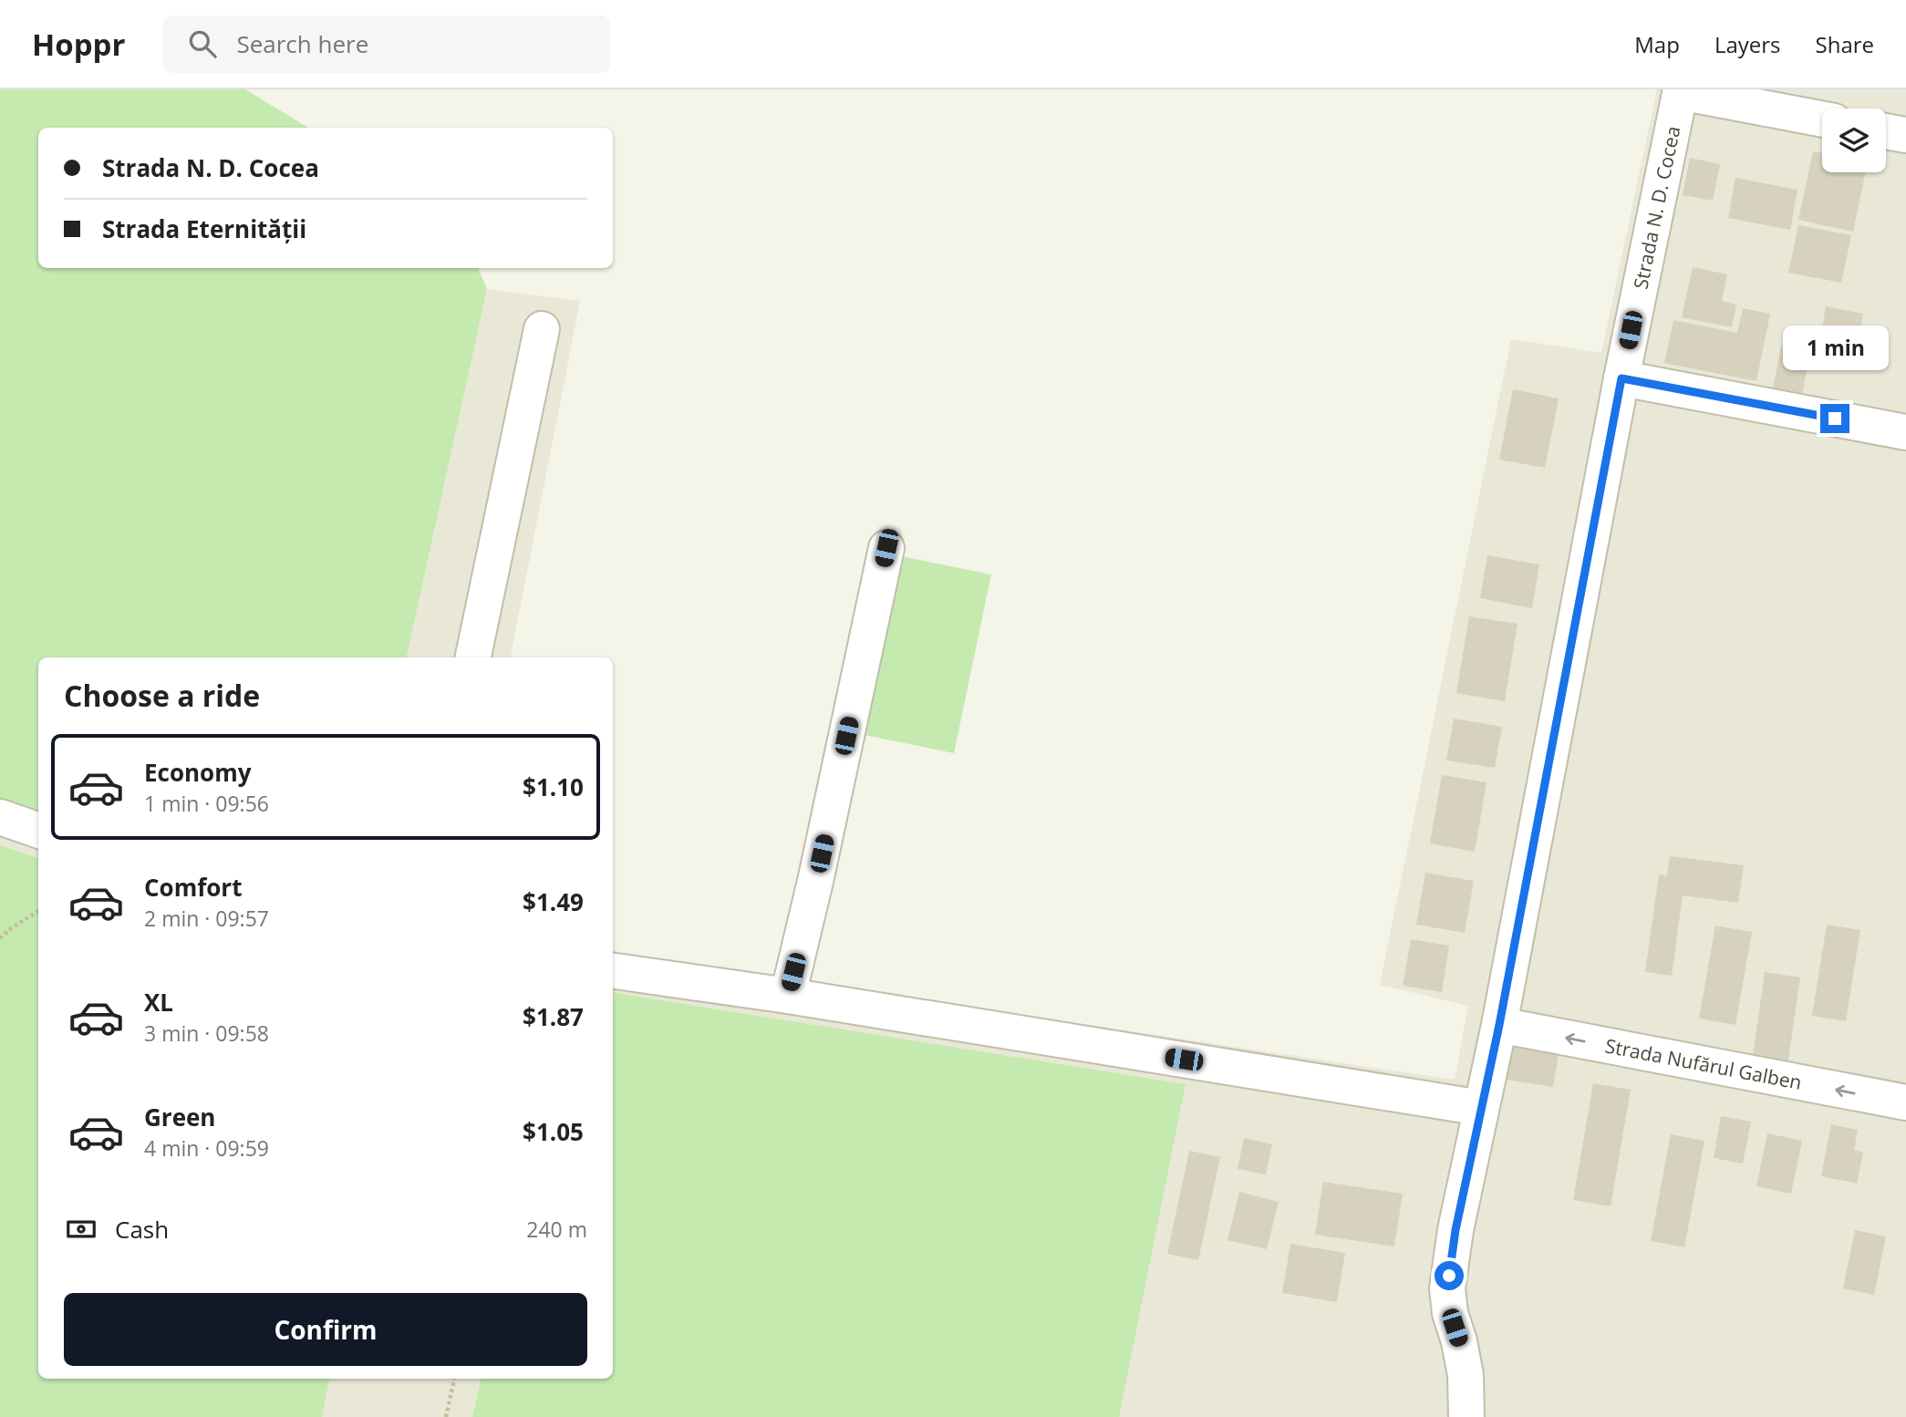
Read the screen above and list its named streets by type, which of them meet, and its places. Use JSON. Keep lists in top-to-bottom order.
{
  "streets": {
    "street": ["Strada N. D. Cocea", "Strada Nufărul Galben"]
  },
  "crossings": [
    ["Strada N. D. Cocea", "Strada Nufărul Galben"]
  ],
  "one_way": ["Strada Nufărul Galben"],
  "page": {
    "header": "Hoppr",
    "search": "Search here",
    "nav": ["Map", "Layers", "Share"],
    "banner": ["Strada N. D. Cocea", "Strada Eternității"],
    "bubble": "1 min",
    "heading": "Choose a ride",
    "list": [
      {
        "name": "Economy",
        "note": "1 min · 09:56",
        "value": "$1.10"
      },
      {
        "name": "Comfort",
        "note": "2 min · 09:57",
        "value": "$1.49"
      },
      {
        "name": "XL",
        "note": "3 min · 09:58",
        "value": "$1.87"
      },
      {
        "name": "Green",
        "note": "4 min · 09:59",
        "value": "$1.05"
      }
    ],
    "pay": ["Cash", "240 m"],
    "buttons": "Confirm"
  }
}
